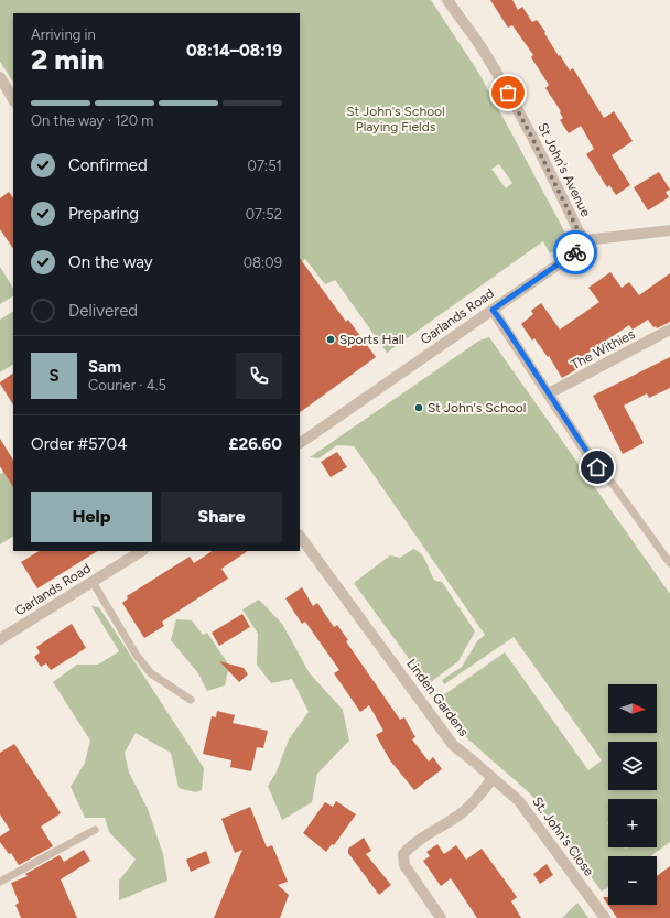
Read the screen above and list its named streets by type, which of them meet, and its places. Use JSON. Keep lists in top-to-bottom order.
{
  "streets": {
    "street": [
      "St John's Avenue",
      "Garlands Road",
      "The Withies",
      "Linden Gardens",
      "St. John's Close"
    ]
  },
  "crossings": [
    ["St John's Avenue", "Garlands Road"],
    ["Linden Gardens", "St. John's Close"]
  ],
  "parks": ["St John's School Playing Fields"],
  "places": ["Sports Hall", "St John's School"],
  "north": "right",
  "page": {
    "heading": ["2 min", "Arriving in", "08:14–08:19"],
    "panel": [
      "Sam",
      "Courier · 4.5",
      "Order #5704",
      "£26.60"
    ],
    "bar": "On the way · 120 m",
    "list": [
      ["Confirmed", "07:51"],
      ["Preparing", "07:52"],
      ["On the way", "08:09"],
      "Delivered"
    ],
    "round": "S",
    "buttons": ["Help", "Share"],
    "map_buttons": ["+", "−"]
  }
}
